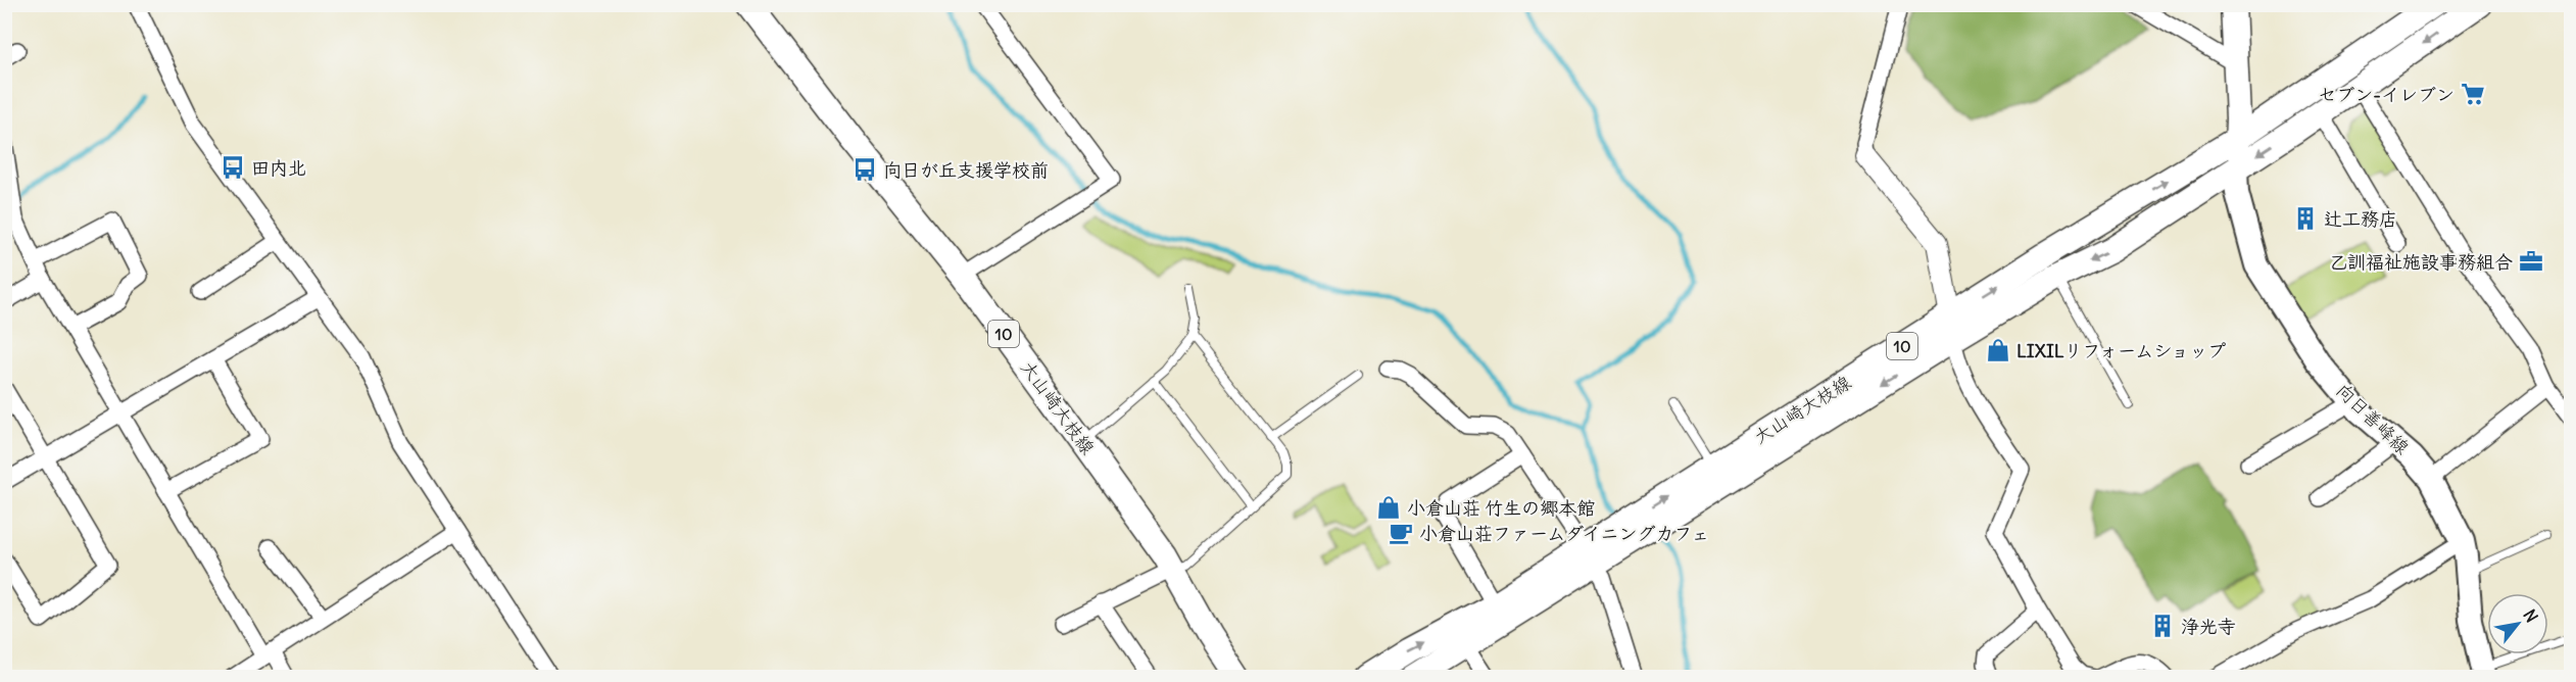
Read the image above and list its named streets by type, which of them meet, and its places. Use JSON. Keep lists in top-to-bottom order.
{
  "streets": {
    "main road": ["10", "大山崎大枝線", "向日善峰線"]
  },
  "crossings": [
    ["大山崎大枝線", "向日善峰線"]
  ],
  "places": {
    "supermarket": ["セブン-イレブン"],
    "bus stop": ["田内北", "向日が丘支援学校前"],
    "building": ["辻工務店", "浄光寺"],
    "office": ["乙訓福祉施設事務組合"],
    "shop": ["LIXILリフォームショップ", "小倉山荘 竹生の郷本館"],
    "cafe": ["小倉山荘ファームダイニングカフェ"]
  },
  "north": "top right"
}
